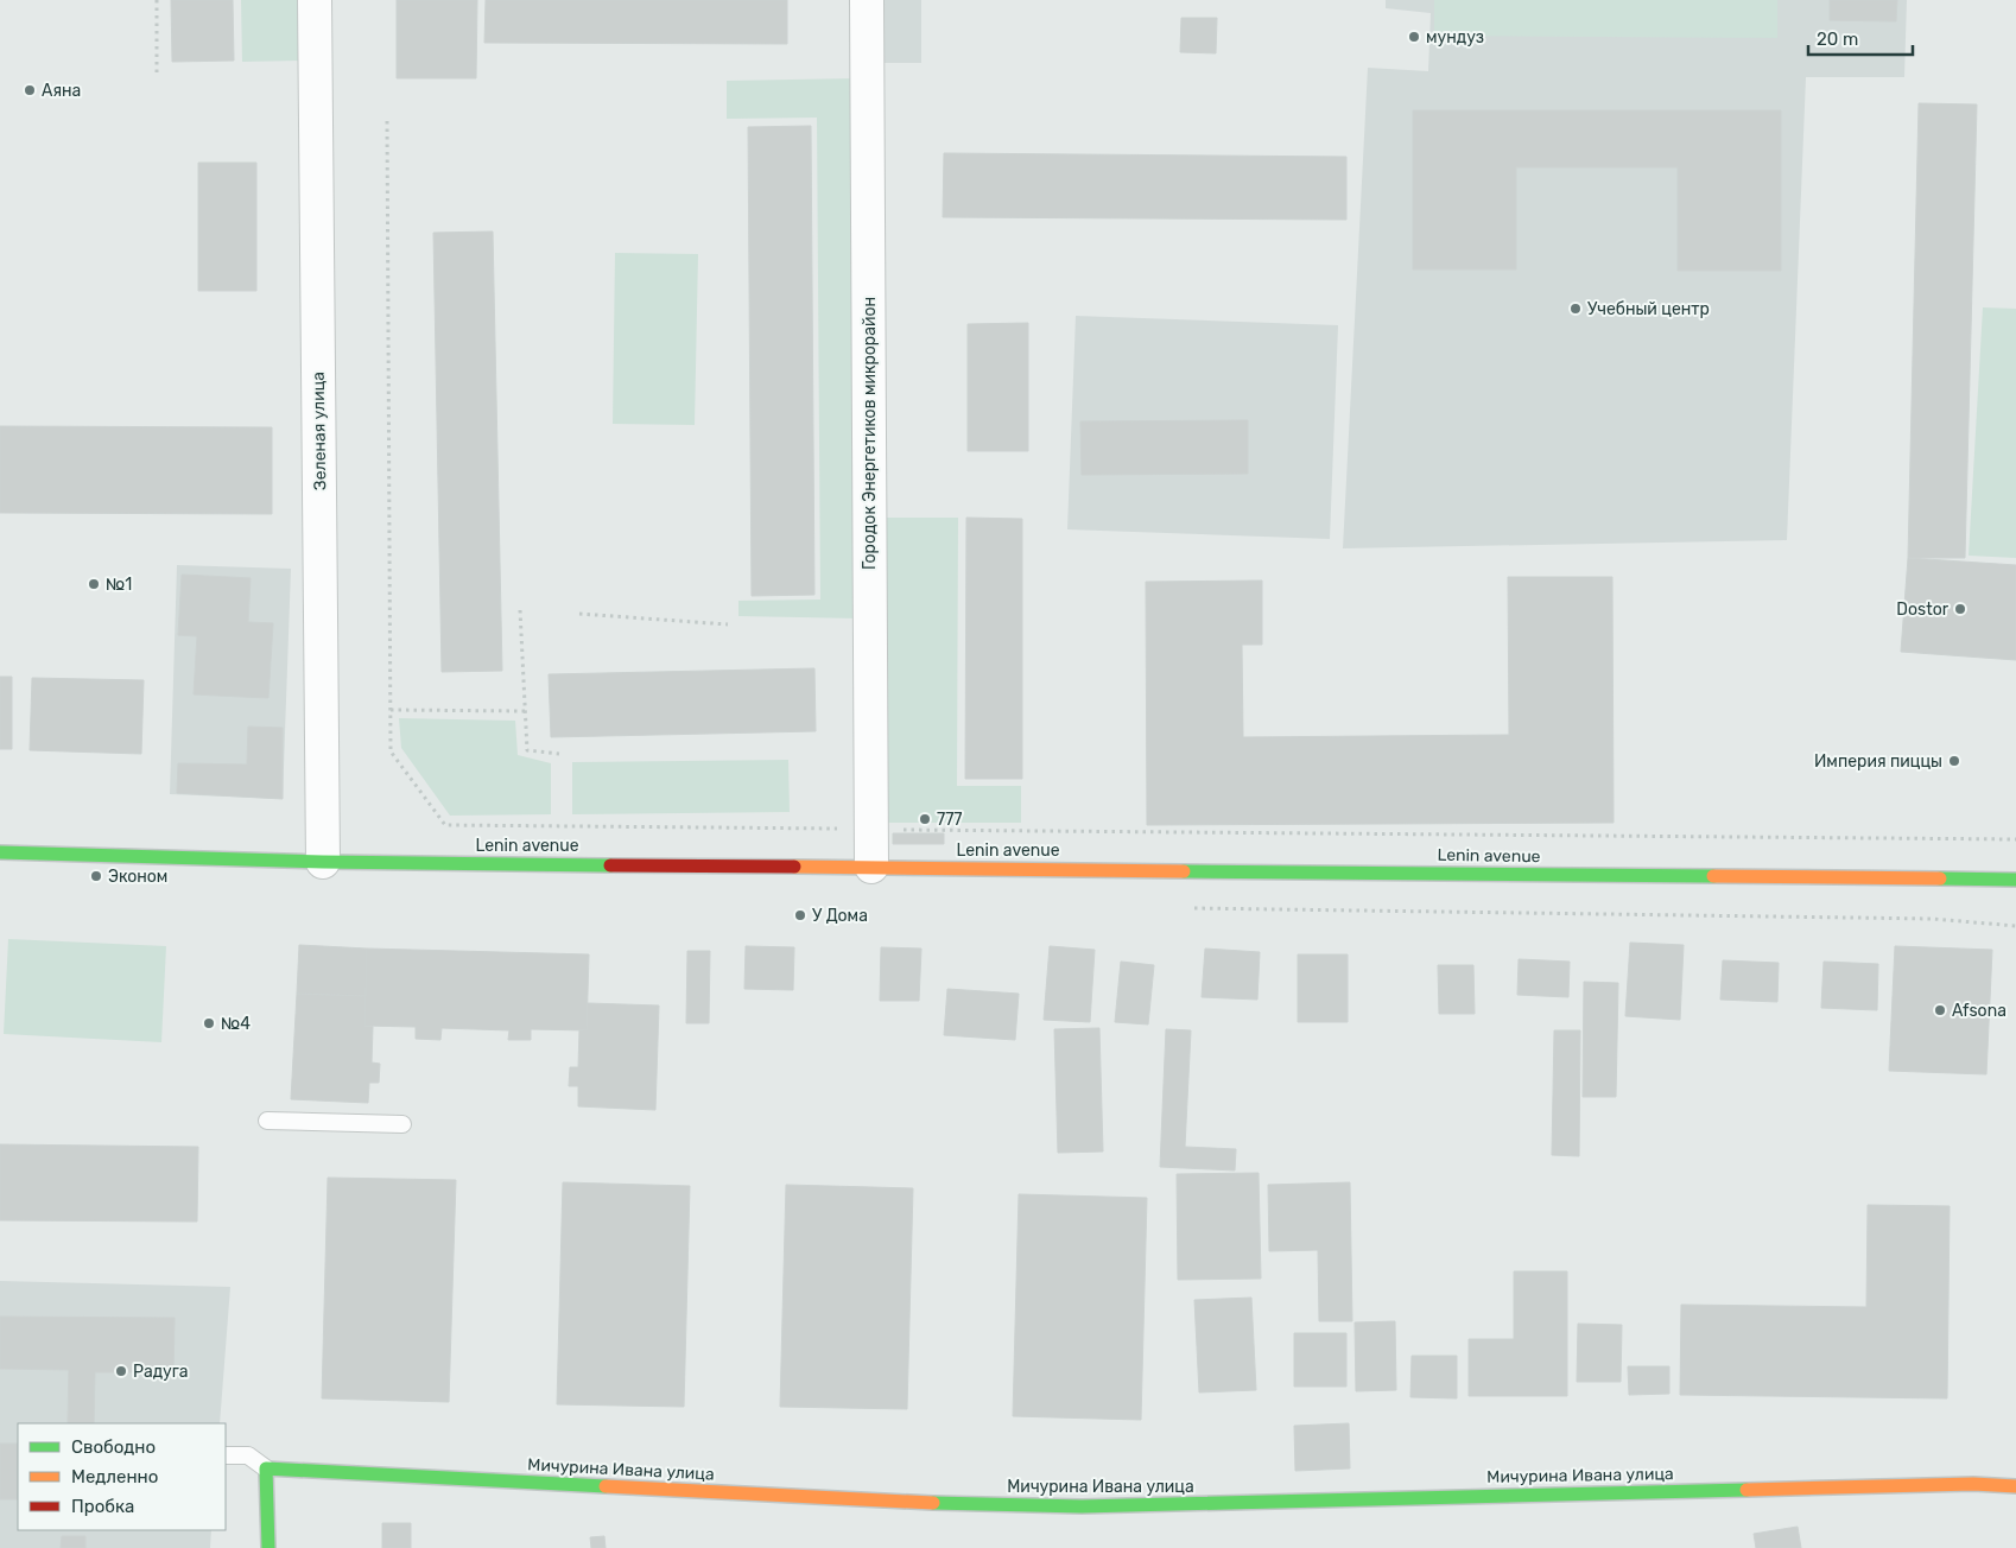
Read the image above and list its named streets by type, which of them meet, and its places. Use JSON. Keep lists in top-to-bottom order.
{
  "streets": {
    "street": [
      "Зеленая улица",
      "Городок Энергетиков микрорайон",
      "Lenin avenue",
      "Мичурина Ивана улица"
    ]
  },
  "crossings": [
    ["Зеленая улица", "Lenin avenue"],
    ["Городок Энергетиков микрорайон", "Lenin avenue"]
  ],
  "places": [
    "мундуз",
    "Аяна",
    "Учебный центр",
    "№1",
    "Dostor",
    "Империя пиццы",
    "777",
    "Эконом",
    "У Дома",
    "Afsona",
    "№4",
    "Радуга"
  ],
  "legend": ["Свободно", "Медленно", "Пробка"],
  "scale_bar": "20 m"
}
